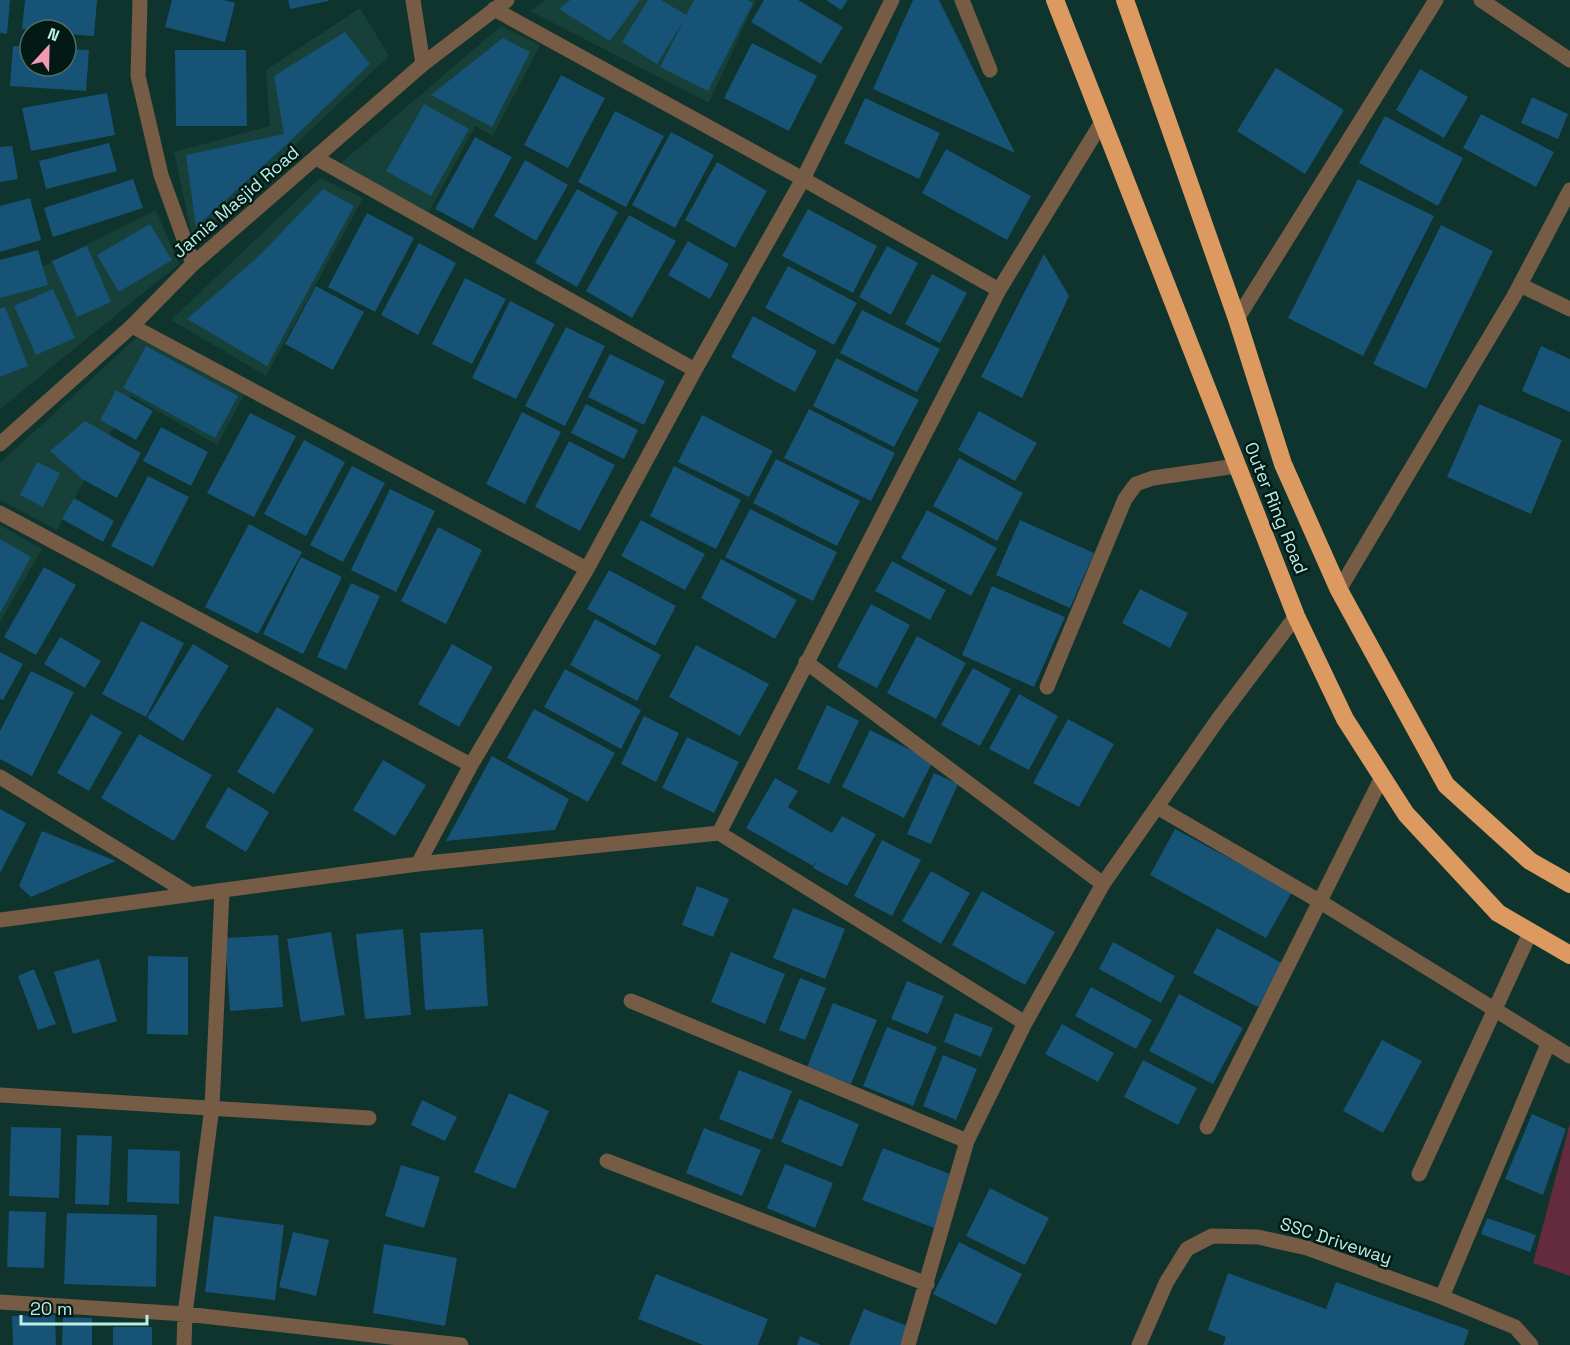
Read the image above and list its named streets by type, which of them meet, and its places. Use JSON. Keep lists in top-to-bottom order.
{
  "streets": {
    "highway": ["Outer Ring Road"],
    "street": ["Jamia Masjid Road", "SSC Driveway"]
  },
  "scale_bar": "20 m",
  "north": "top"
}
